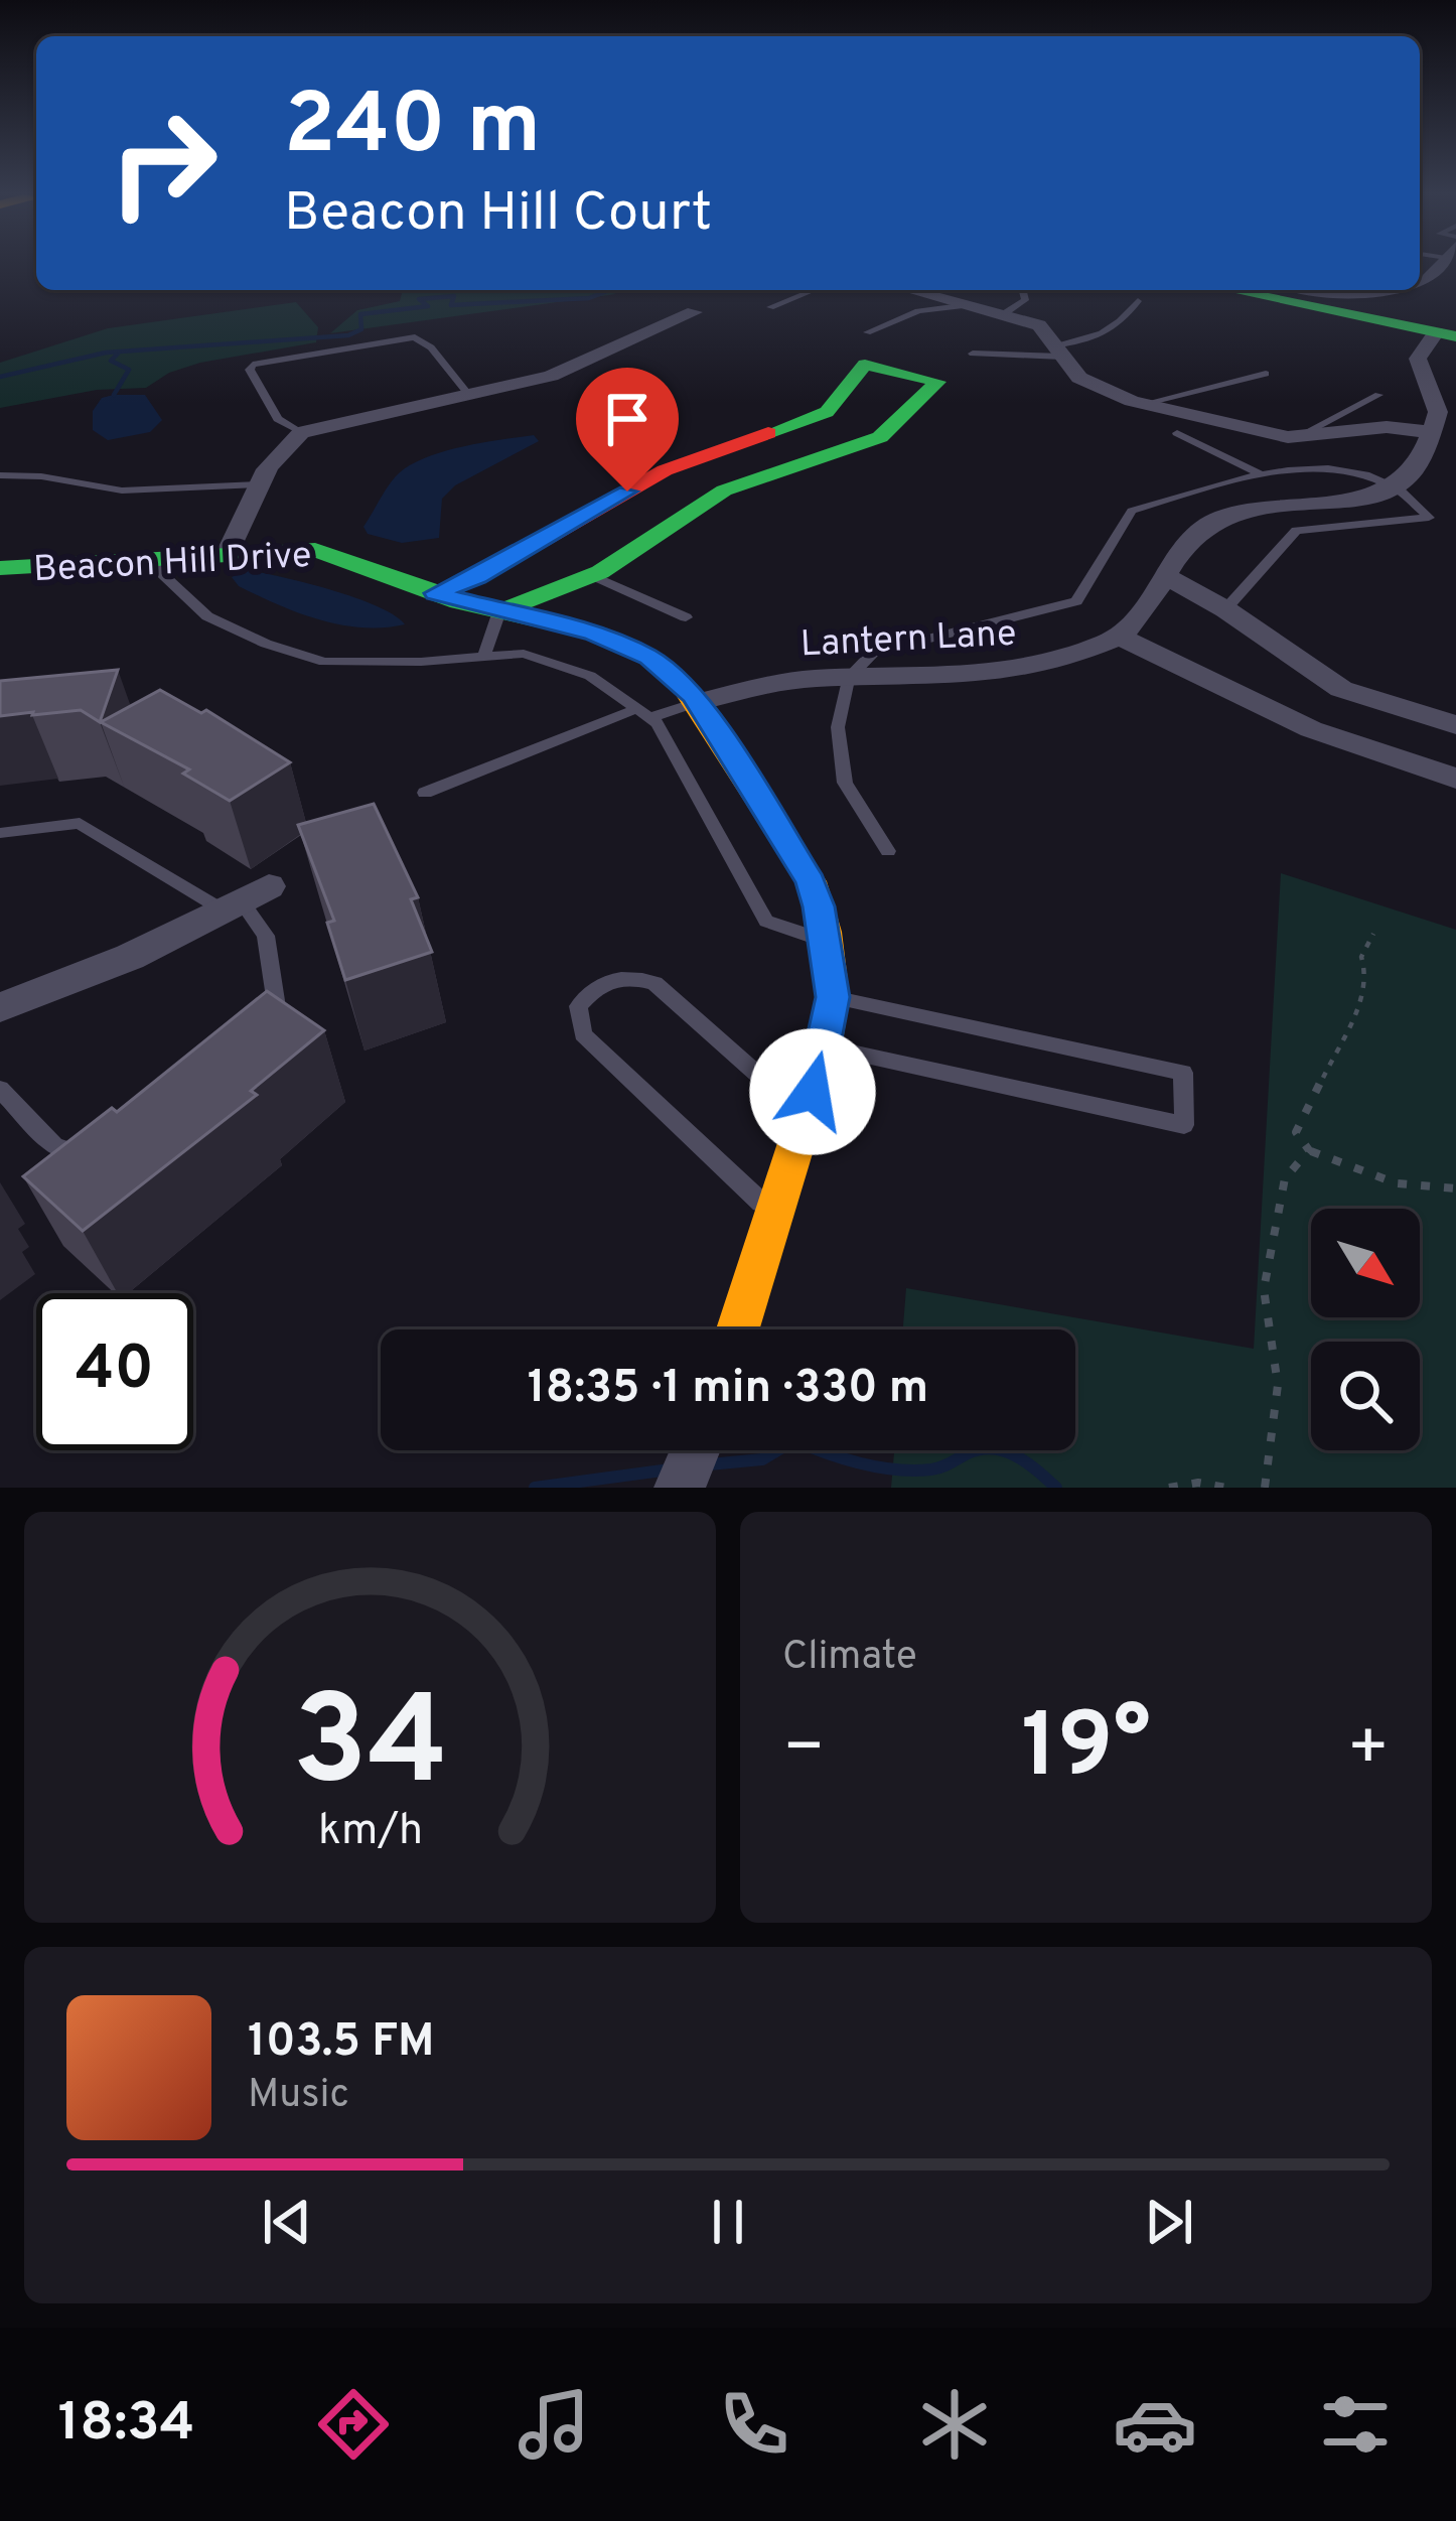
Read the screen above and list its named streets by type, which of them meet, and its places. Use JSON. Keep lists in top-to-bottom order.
{
  "streets": {
    "street": ["Beacon Hill Drive", "Lantern Lane"]
  },
  "crossings": [
    ["Beacon Hill Drive", "Lantern Lane"]
  ],
  "north": "bottom right",
  "page": {
    "turn": ["240 m", "Beacon Hill Court"],
    "limit": "40",
    "trip": "18:35 · 1 min · 330 m",
    "tile": "Climate",
    "heat": ["−", "19°", "+"],
    "song": ["103.5 FM", "Music"],
    "tabs": "18:34",
    "gauge": ["34", "km/h"]
  }
}
